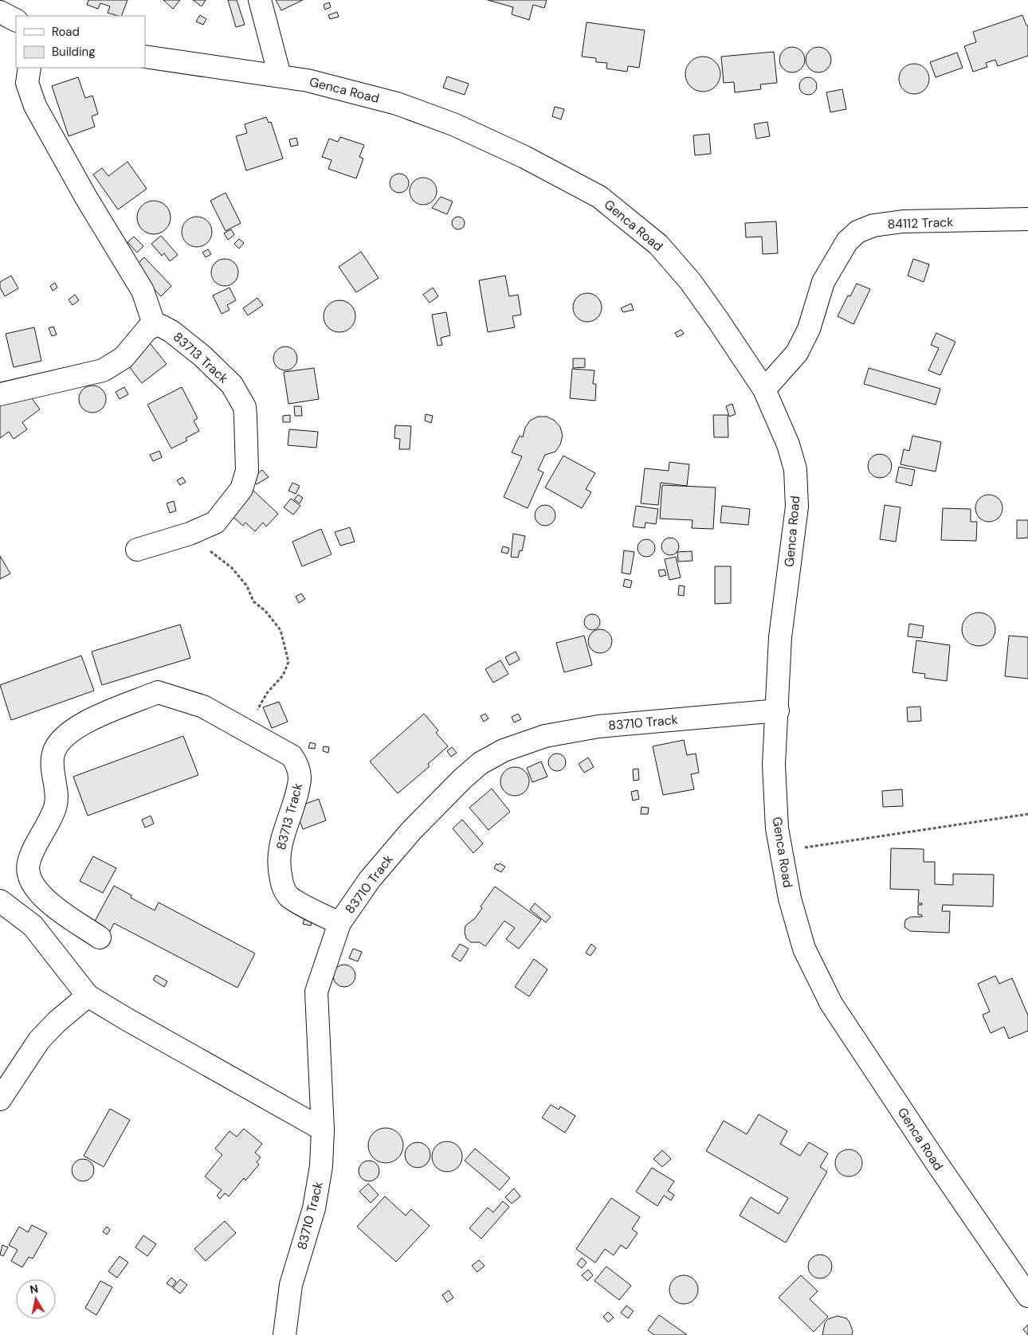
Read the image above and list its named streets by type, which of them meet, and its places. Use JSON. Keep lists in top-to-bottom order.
{
  "streets": {
    "street": [
      "Genca Road",
      "84112 Track",
      "83713 Track",
      "83710 Track"
    ]
  },
  "crossings": [
    ["Genca Road", "84112 Track"],
    ["Genca Road", "83710 Track"],
    ["83713 Track", "83710 Track"]
  ],
  "legend": ["Road", "Building"],
  "north": "top"
}
